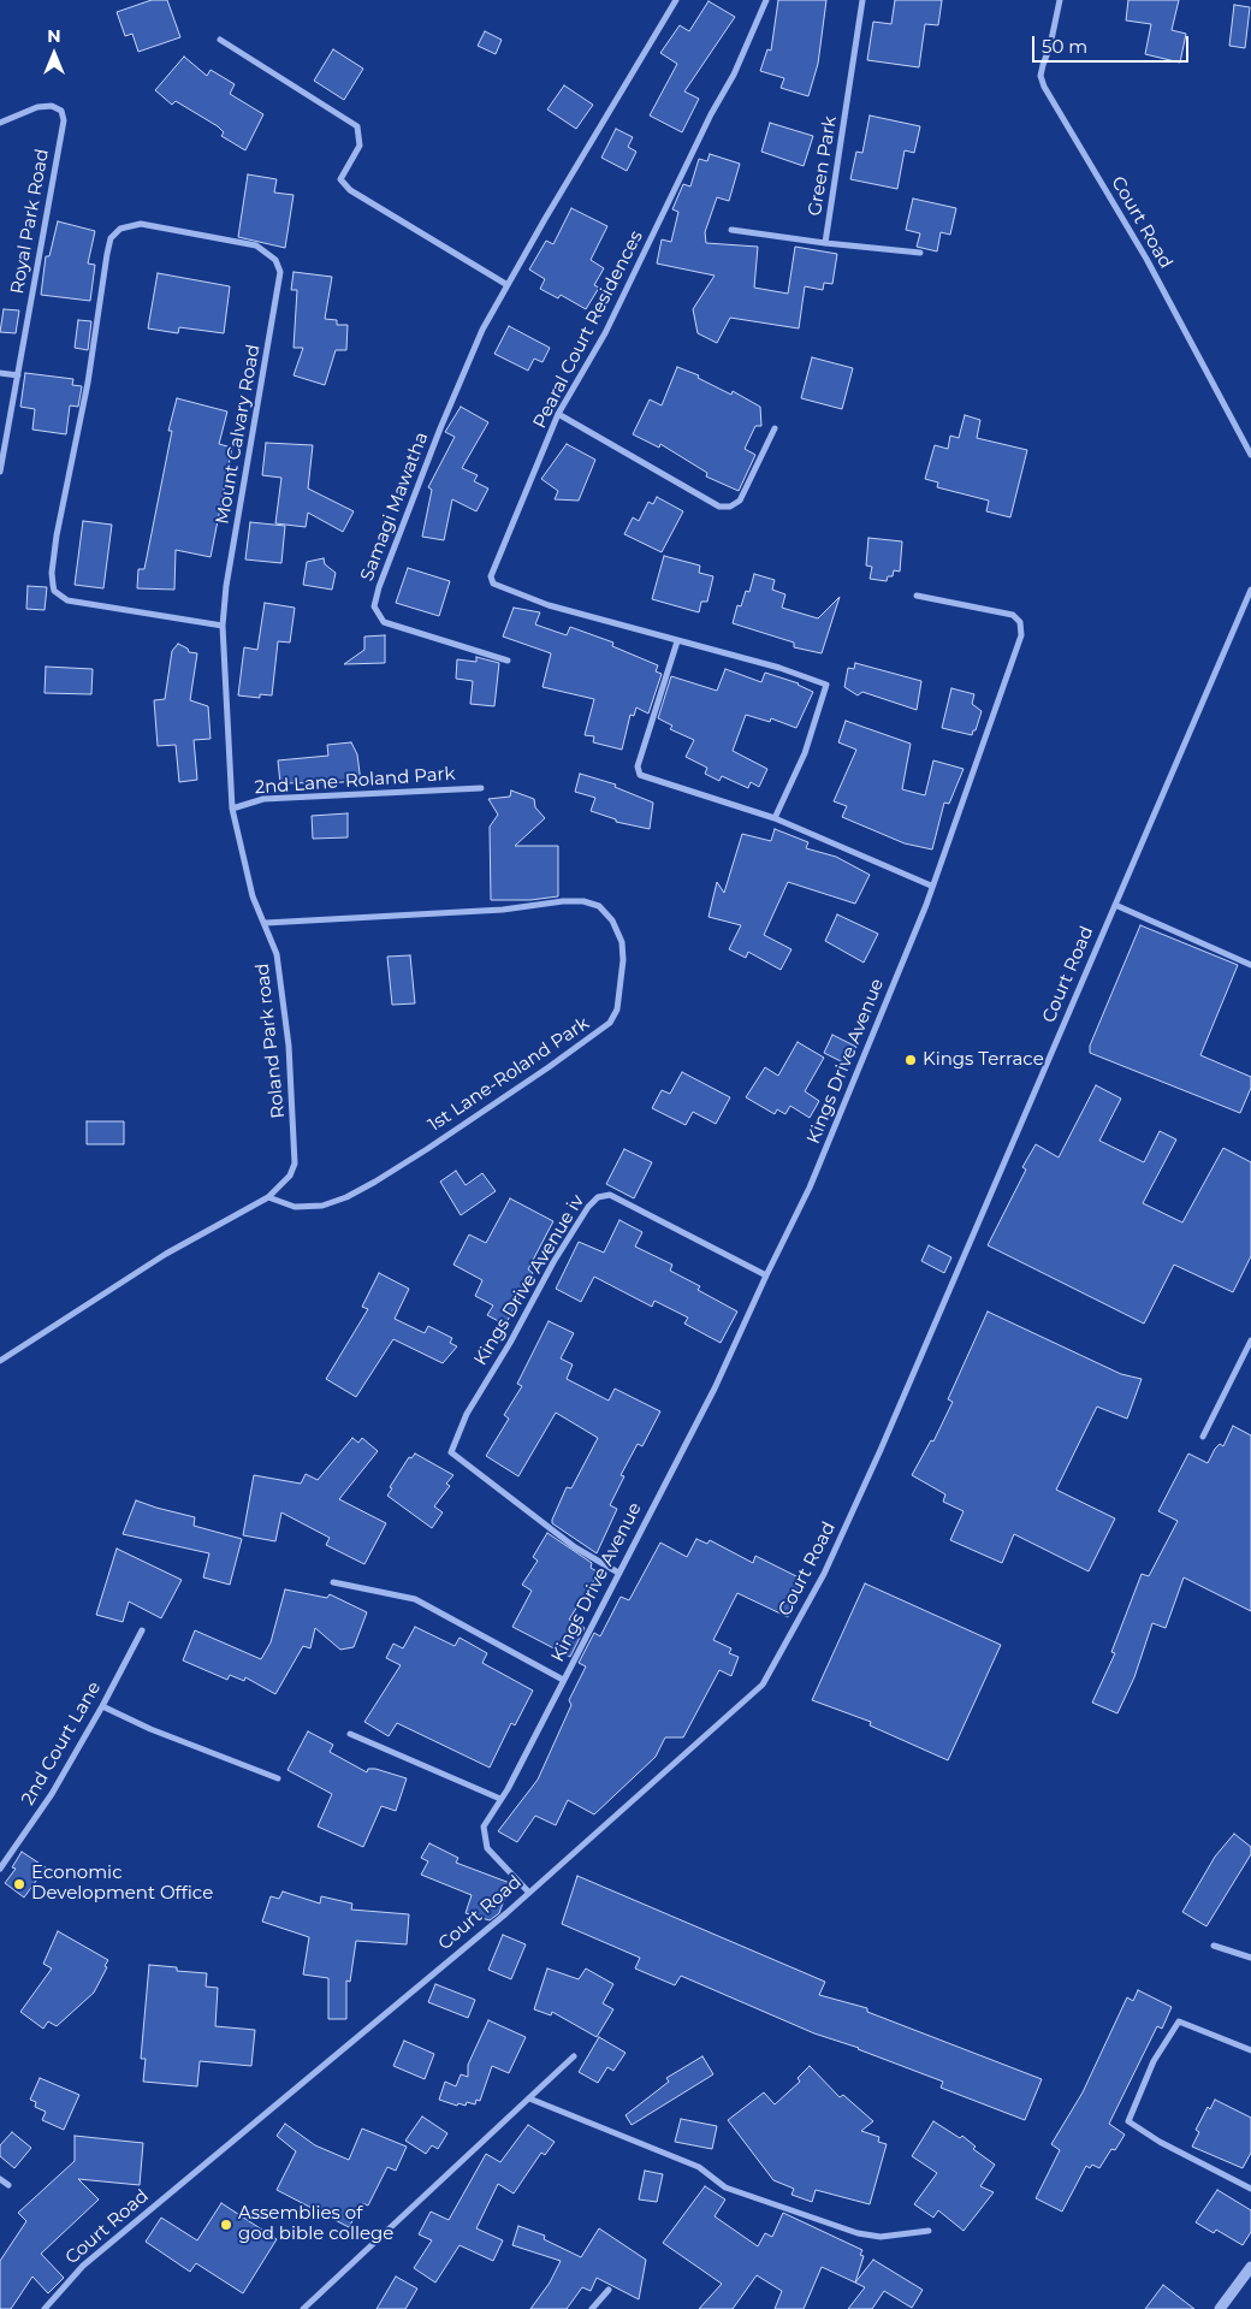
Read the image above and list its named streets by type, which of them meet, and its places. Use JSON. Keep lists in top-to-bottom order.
{
  "streets": {
    "street": [
      "Green Park",
      "Royal Park Road",
      "Court Road",
      "Pearal Court Residences",
      "Mount Calvary Road",
      "Samagi Mawatha",
      "2nd Lane-Roland Park",
      "Roland Park road",
      "Kings Drive Avenue",
      "1st Lane-Roland Park",
      "Kings Drive Avenue iv",
      "2nd Court Lane"
    ]
  },
  "crossings": [
    ["Court Road", "Kings Drive Avenue"],
    ["Mount Calvary Road", "Roland Park road"],
    ["2nd Lane-Roland Park", "Roland Park road"],
    ["Roland Park road", "1st Lane-Roland Park"],
    ["Kings Drive Avenue", "Kings Drive Avenue iv"]
  ],
  "places": ["Kings Terrace", "Economic Development Office", "Assemblies of god bible college"],
  "scale_bar": "50 m",
  "north": "top"
}
